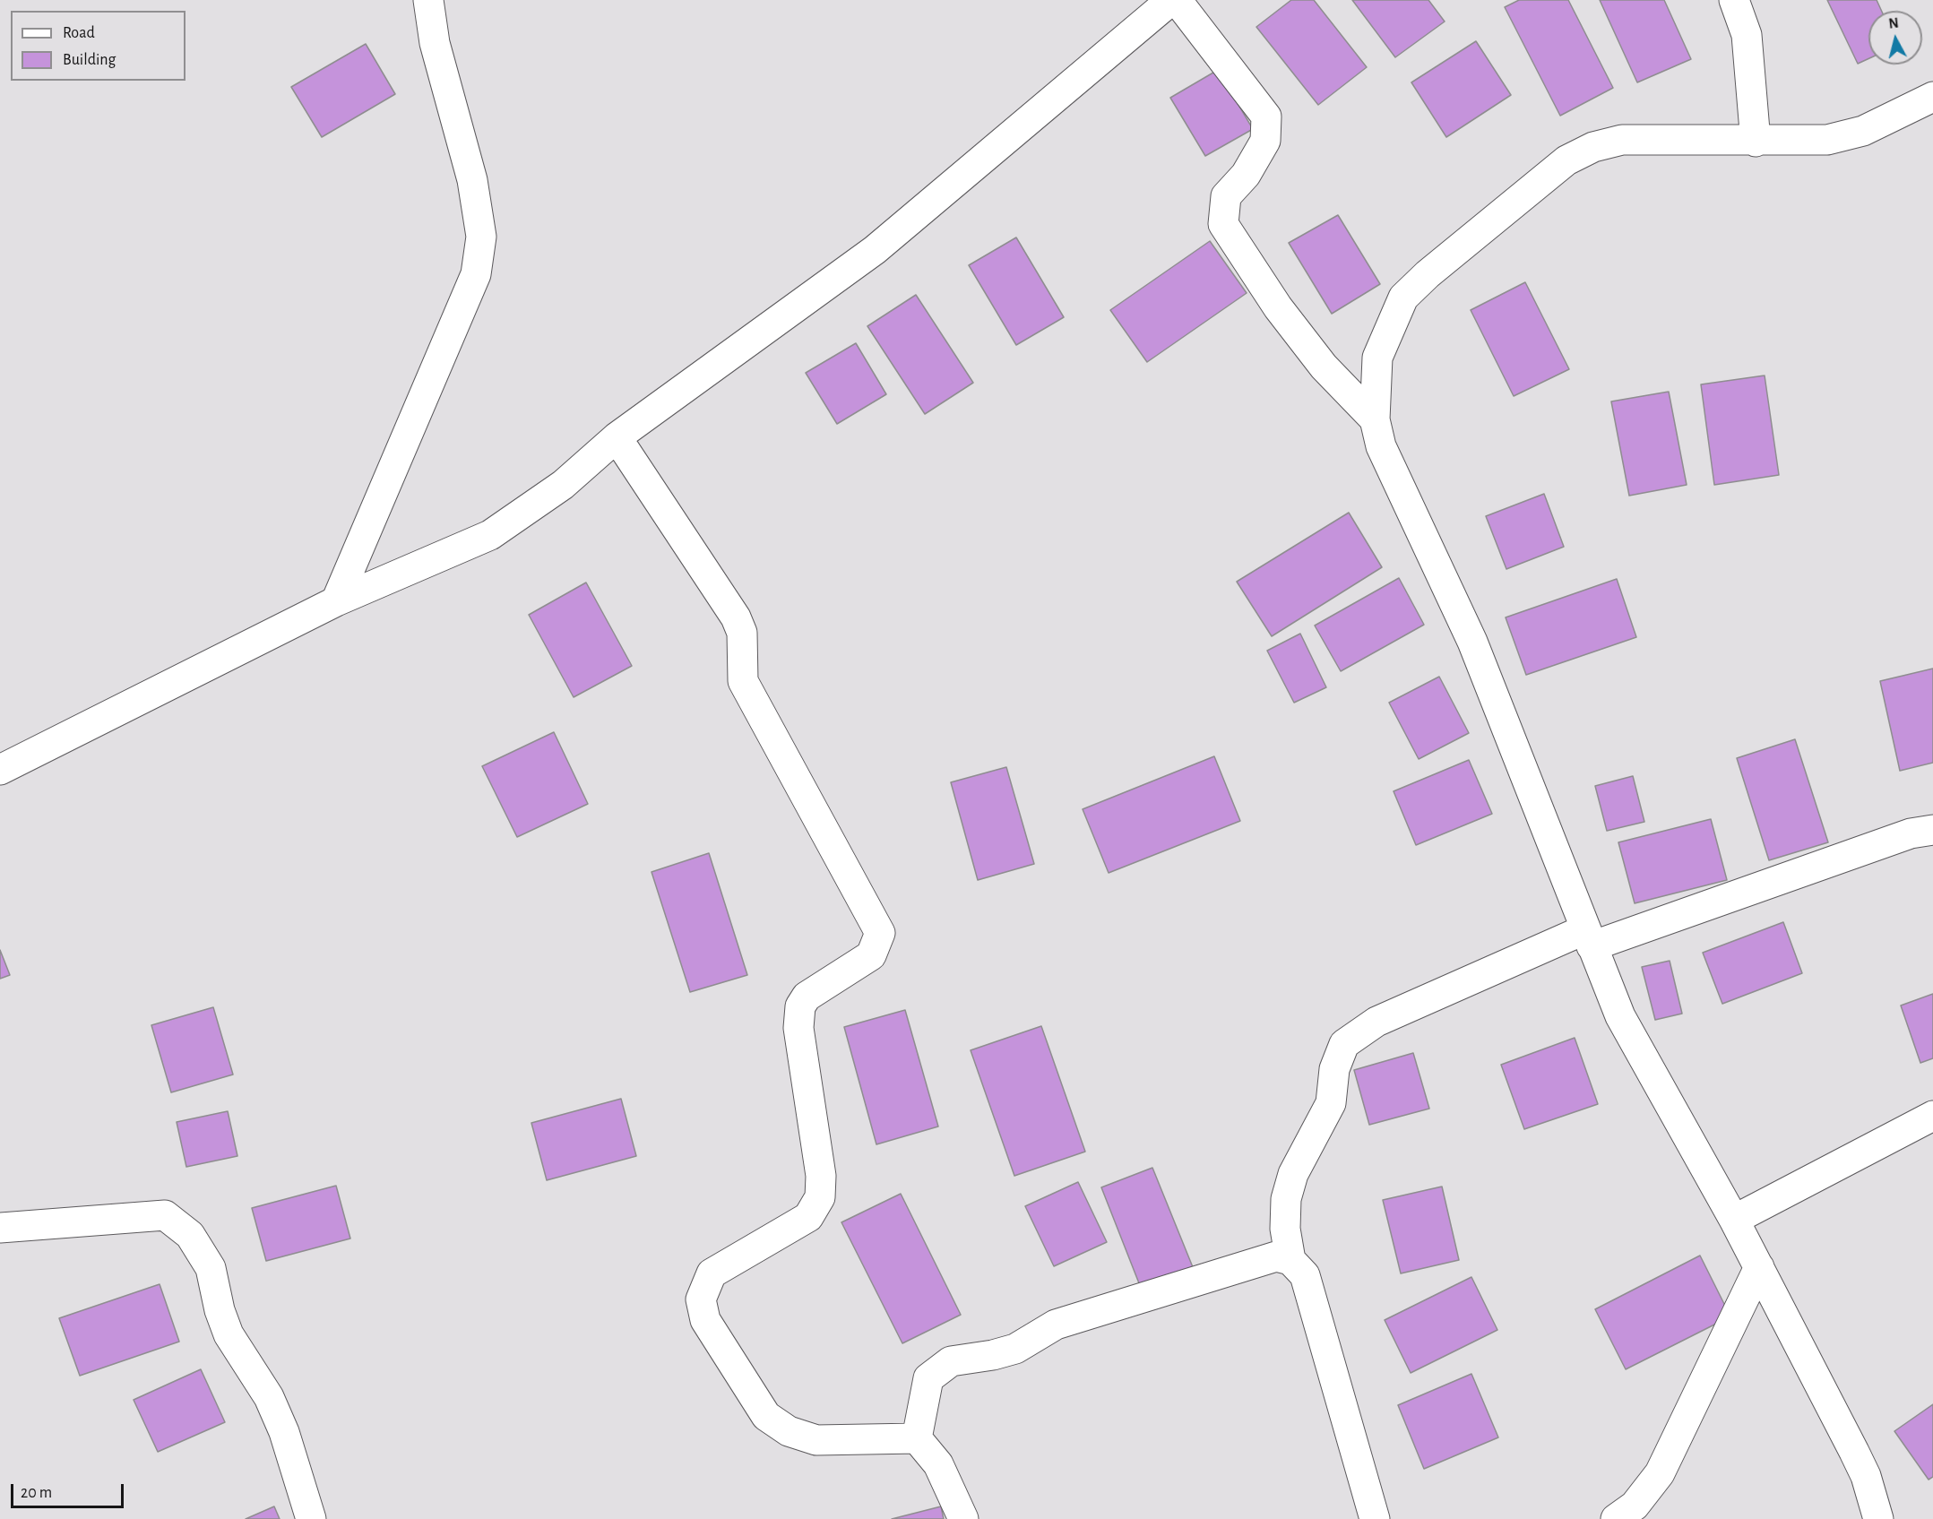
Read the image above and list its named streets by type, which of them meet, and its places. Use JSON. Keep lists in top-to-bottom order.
{
  "legend": ["Road", "Building"],
  "scale_bar": "20 m",
  "north": "top"
}
